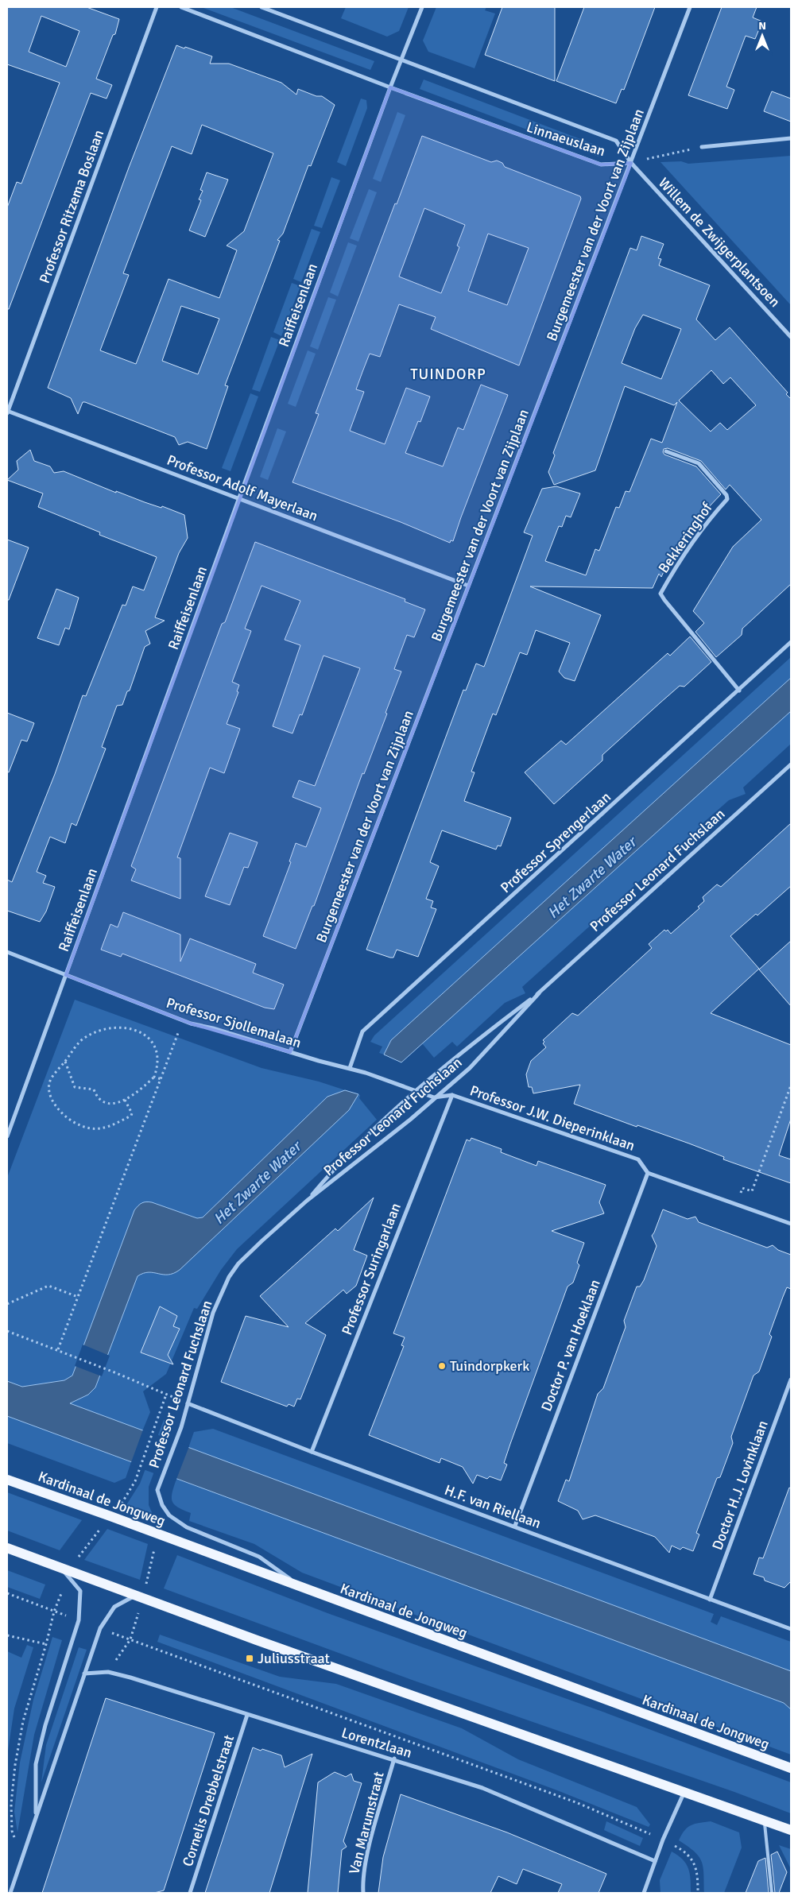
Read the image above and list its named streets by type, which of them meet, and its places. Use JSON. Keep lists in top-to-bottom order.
{
  "streets": {
    "main road": ["Kardinaal de Jongweg"],
    "street": [
      "Linnaeuslaan",
      "Professor Ritzema Boslaan",
      "Burgemeester van der Voort van Zijplaan",
      "Willem de Zwijgerplantsoen",
      "Raiffeisenlaan",
      "Professor Adolf Mayerlaan",
      "Bekkeringhof",
      "Professor Sprengerlaan",
      "Professor Leonard Fuchslaan",
      "Professor Sjollemalaan",
      "Professor J.W. Dieperinklaan",
      "Professor Suringarlaan",
      "Doctor P. van Hoeklaan",
      "Doctor H.J. Lovinklaan",
      "H.F. van Riellaan",
      "Lorentzlaan",
      "Cornelis Drebbelstraat",
      "Van Marumstraat"
    ]
  },
  "crossings": [
    ["Linnaeuslaan", "Burgemeester van der Voort van Zijplaan"],
    ["Linnaeuslaan", "Willem de Zwijgerplantsoen"],
    ["Linnaeuslaan", "Raiffeisenlaan"],
    ["Professor Ritzema Boslaan", "Professor Adolf Mayerlaan"],
    ["Burgemeester van der Voort van Zijplaan", "Willem de Zwijgerplantsoen"],
    ["Burgemeester van der Voort van Zijplaan", "Professor Adolf Mayerlaan"],
    ["Burgemeester van der Voort van Zijplaan", "Professor Sjollemalaan"],
    ["Raiffeisenlaan", "Professor Adolf Mayerlaan"],
    ["Raiffeisenlaan", "Professor Sjollemalaan"],
    ["Bekkeringhof", "Professor Sprengerlaan"],
    ["Professor Sprengerlaan", "Professor Sjollemalaan"],
    ["Professor Leonard Fuchslaan", "Professor Sjollemalaan"],
    ["Professor Leonard Fuchslaan", "Professor J.W. Dieperinklaan"],
    ["Professor Leonard Fuchslaan", "Kardinaal de Jongweg"],
    ["Professor Leonard Fuchslaan", "H.F. van Riellaan"],
    ["Professor Sjollemalaan", "Professor J.W. Dieperinklaan"],
    ["Professor J.W. Dieperinklaan", "Professor Suringarlaan"],
    ["Professor J.W. Dieperinklaan", "Doctor P. van Hoeklaan"],
    ["Professor Suringarlaan", "H.F. van Riellaan"],
    ["Doctor P. van Hoeklaan", "H.F. van Riellaan"],
    ["Doctor H.J. Lovinklaan", "H.F. van Riellaan"],
    ["Lorentzlaan", "Cornelis Drebbelstraat"],
    ["Lorentzlaan", "Van Marumstraat"]
  ],
  "districts": ["TUINDORP"],
  "water": ["Het Zwarte Water"],
  "places": {
    "other": ["Tuindorpkerk"],
    "transit": ["Juliusstraat"]
  },
  "north": "top"
}
